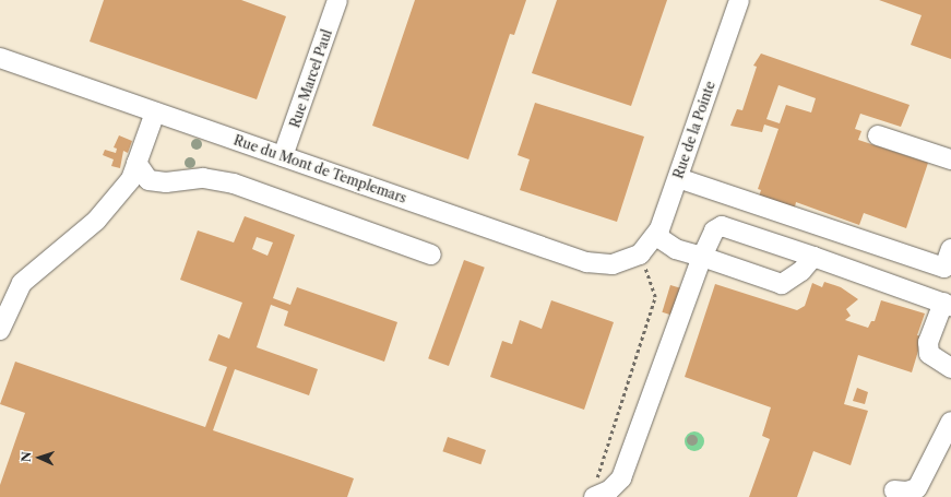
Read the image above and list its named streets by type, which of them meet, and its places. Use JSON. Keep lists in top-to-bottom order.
{
  "streets": {
    "street": ["Rue Marcel Paul", "Rue de la Pointe", "Rue du Mont de Templemars"]
  },
  "crossings": [
    ["Rue Marcel Paul", "Rue du Mont de Templemars"],
    ["Rue de la Pointe", "Rue du Mont de Templemars"]
  ],
  "north": "left"
}
